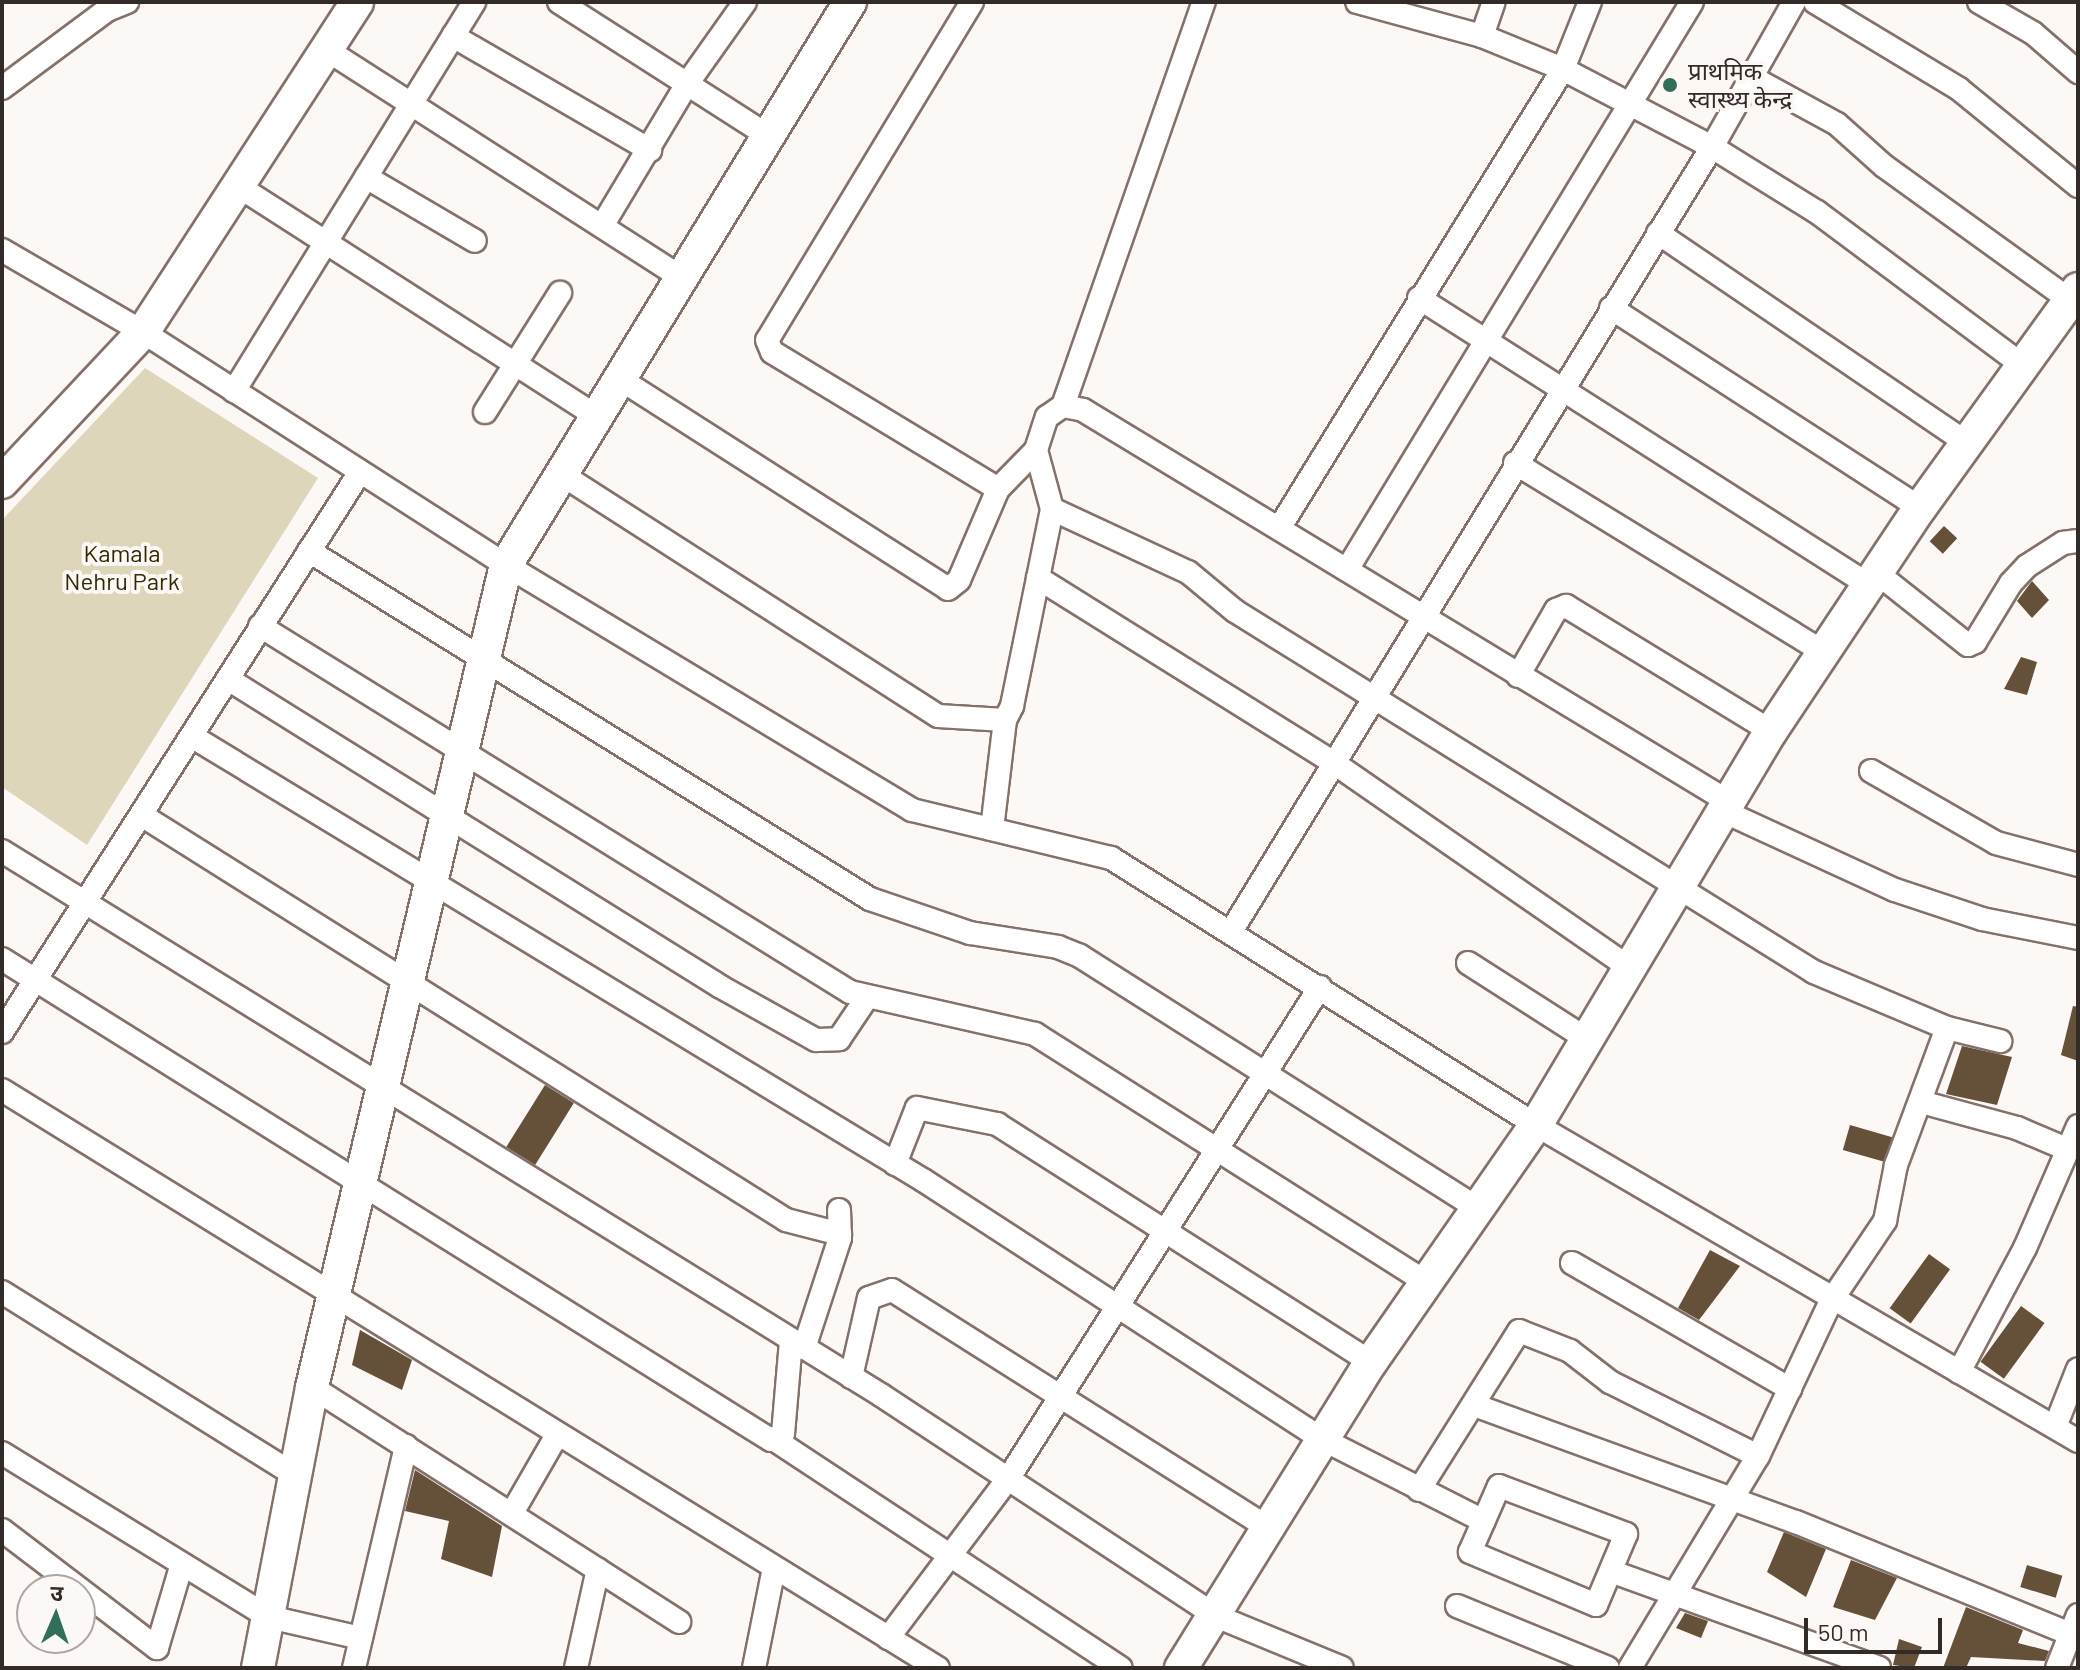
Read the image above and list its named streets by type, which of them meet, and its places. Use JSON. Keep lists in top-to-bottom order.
{
  "parks": ["Kamala Nehru Park"],
  "places": ["प्राथमिक स्वास्थ्य केन्द्र"],
  "scale_bar": "50 m",
  "north": "top"
}
